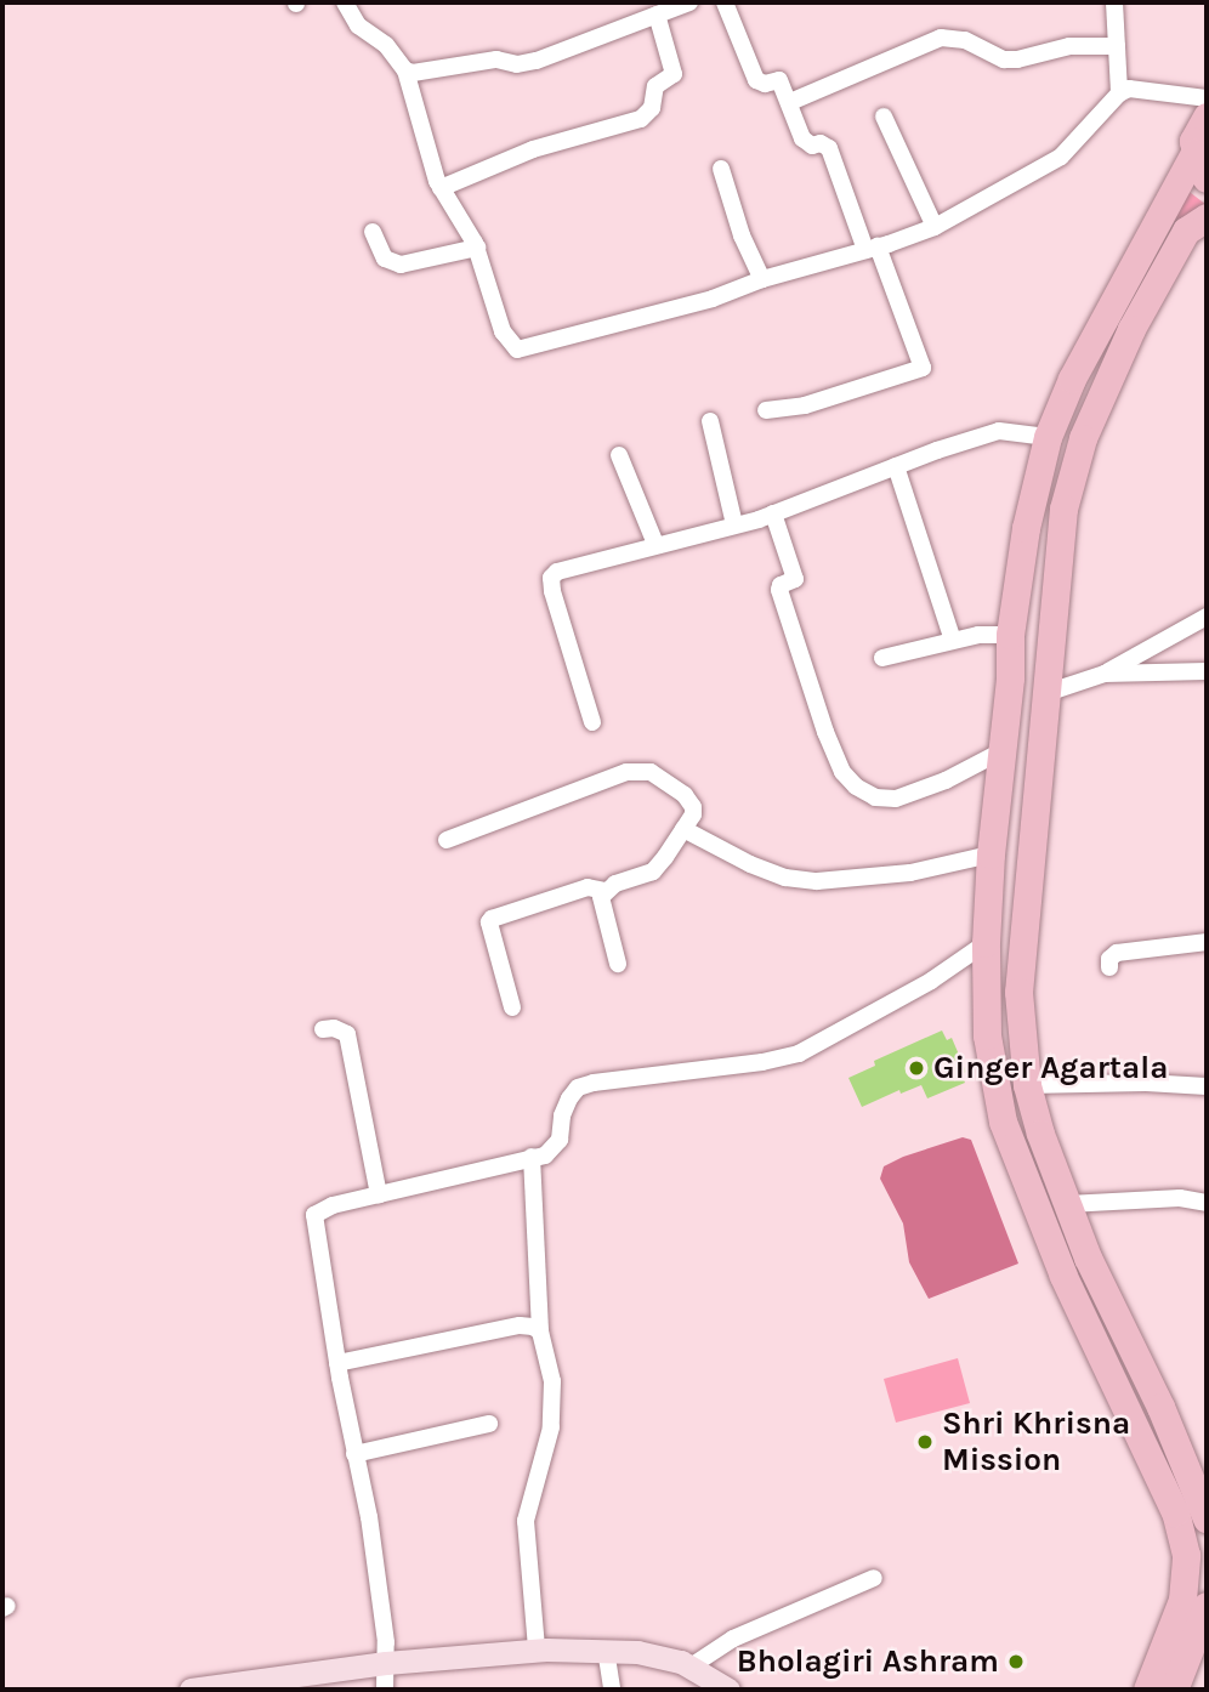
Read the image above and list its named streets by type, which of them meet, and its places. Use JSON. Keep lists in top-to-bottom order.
{
  "places": ["Ginger Agartala", "Shri Khrisna Mission", "Bholagiri Ashram"]
}
